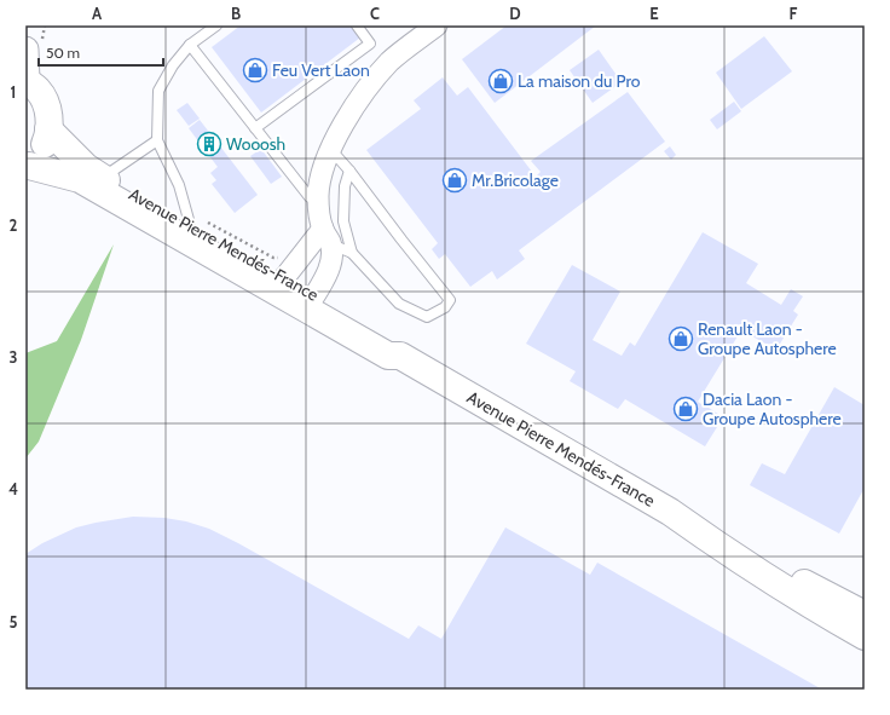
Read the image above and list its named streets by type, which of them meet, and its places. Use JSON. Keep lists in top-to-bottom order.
{
  "streets": {
    "main road": ["Avenue Pierre Mendés-France"]
  },
  "places": {
    "shop": [
      "Feu Vert Laon",
      "La maison du Pro",
      "Mr.Bricolage",
      "Renault Laon - Groupe Autosphere",
      "Dacia Laon - Groupe Autosphere"
    ],
    "building": ["Wooosh"]
  },
  "scale_bar": "50 m",
  "grid": {
    "columns": [
      "A",
      "B",
      "C",
      "D",
      "E",
      "F"
    ],
    "rows": [
      "1",
      "2",
      "3",
      "4",
      "5"
    ]
  }
}
